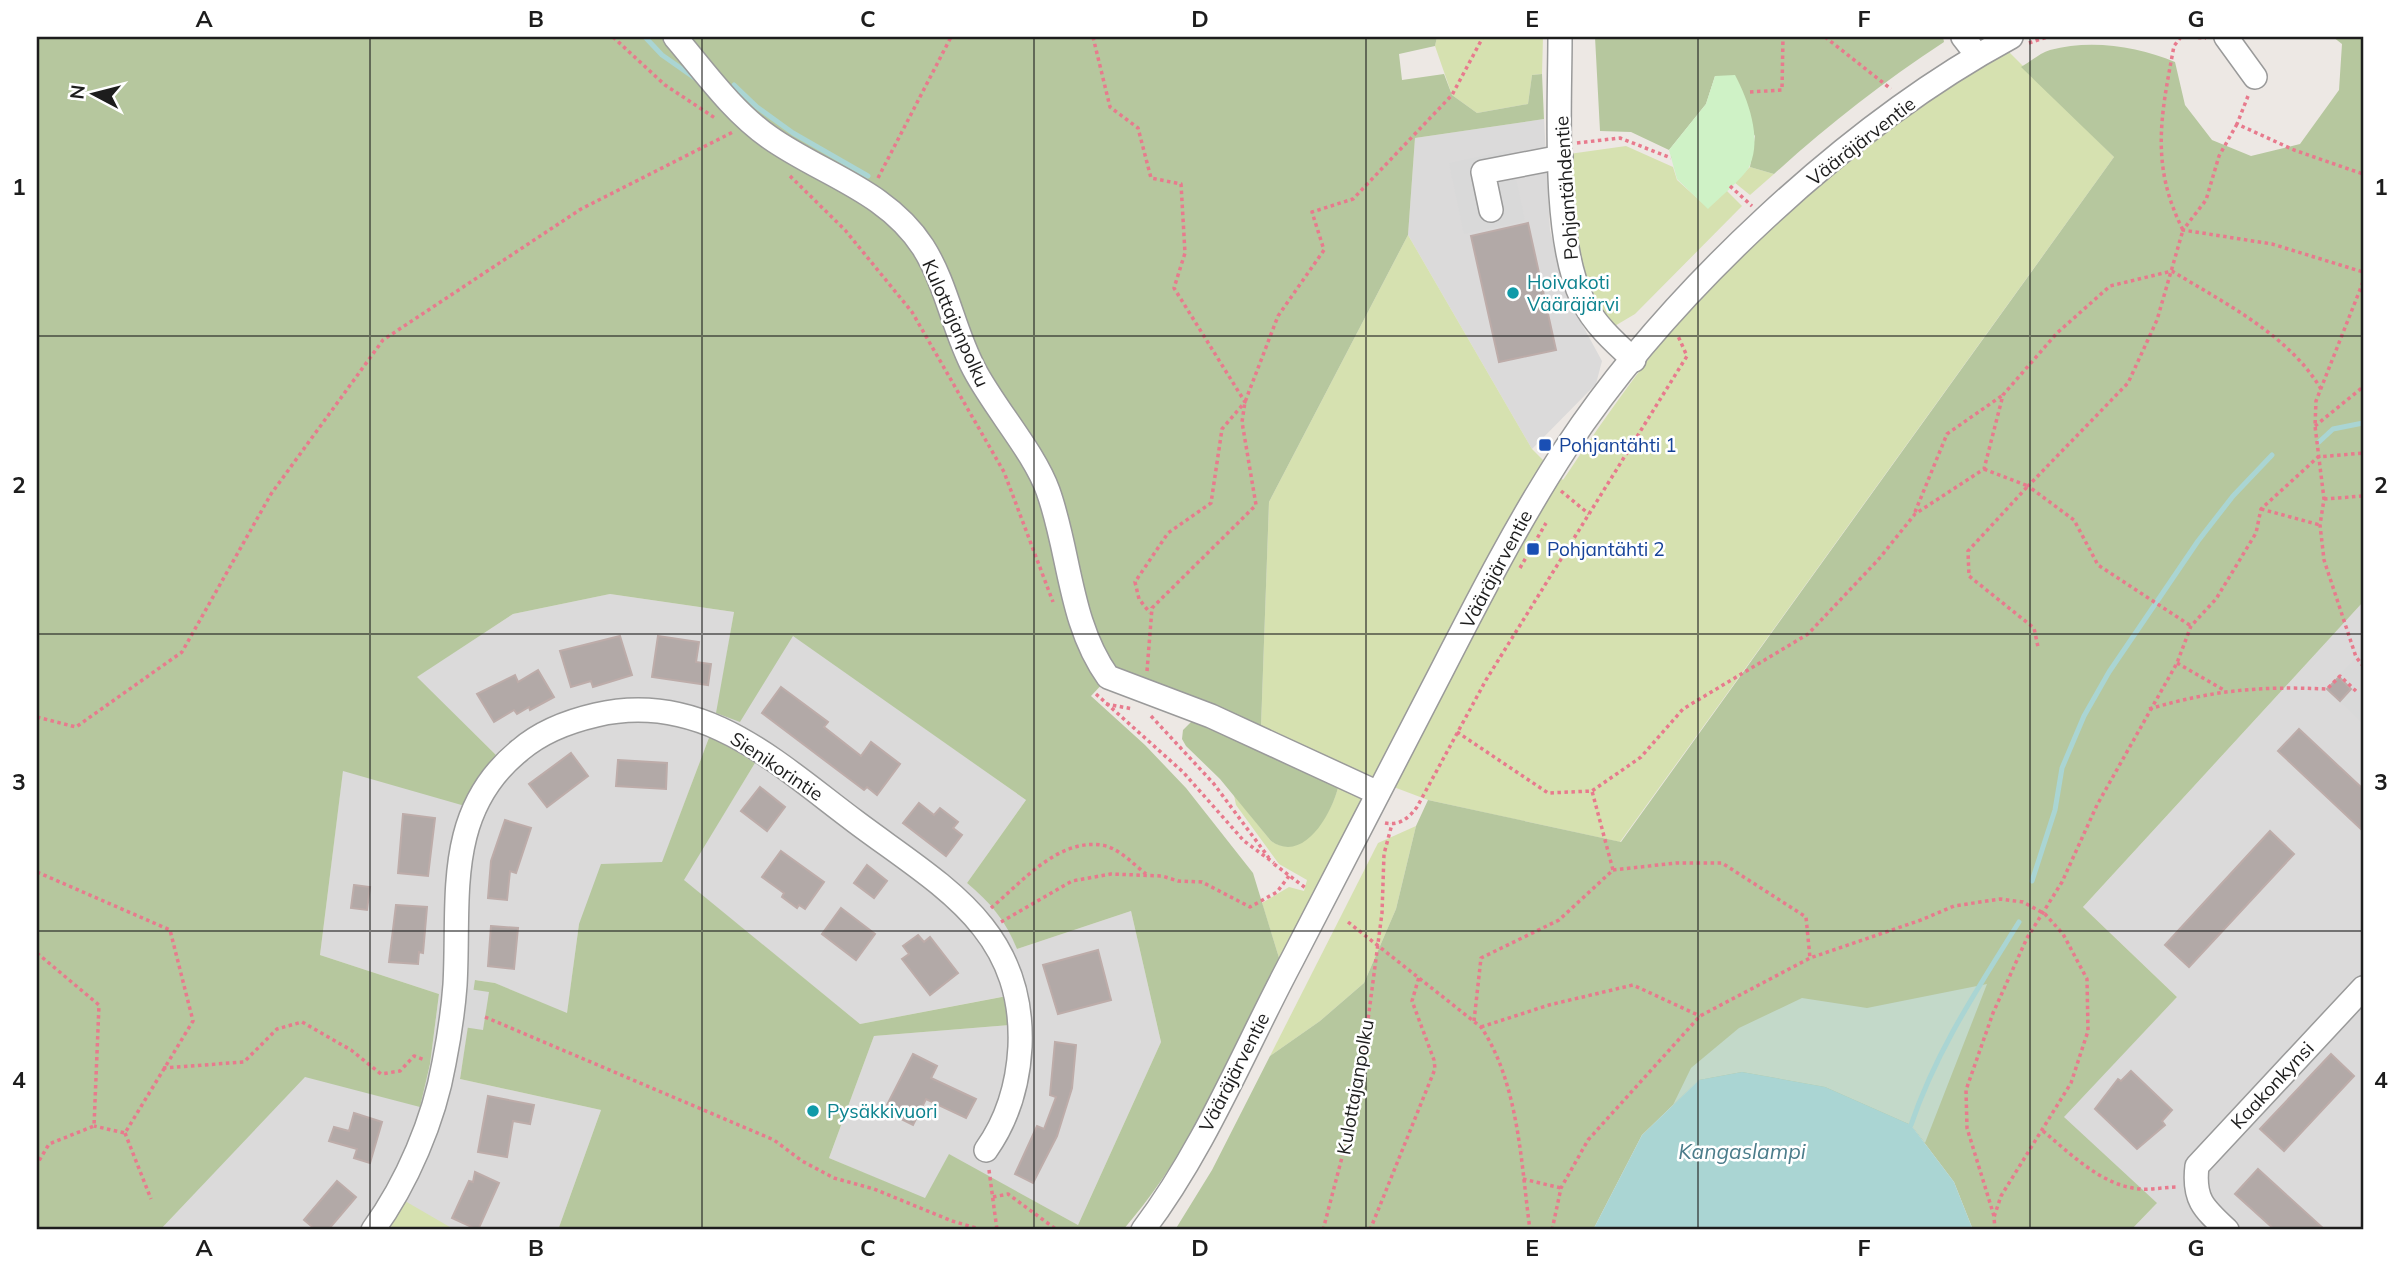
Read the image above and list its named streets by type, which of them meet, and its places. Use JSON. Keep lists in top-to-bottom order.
{
  "streets": {
    "street": [
      "Vääräjärventie",
      "Pohjantähdentie",
      "Kulottajanpolku",
      "Sienikorintie",
      "Kaakonkynsi"
    ]
  },
  "crossings": [
    ["Vääräjärventie", "Pohjantähdentie"],
    ["Vääräjärventie", "Kulottajanpolku"]
  ],
  "water": ["Kangaslampi"],
  "places": {
    "other": ["Hoivakoti Vääräjärvi", "Pysäkkivuori"],
    "transit": ["Pohjantähti 1", "Pohjantähti 2"]
  },
  "north": "left",
  "grid": {
    "columns": [
      "A",
      "B",
      "C",
      "D",
      "E",
      "F",
      "G"
    ],
    "rows": [
      "1",
      "2",
      "3",
      "4"
    ]
  }
}
